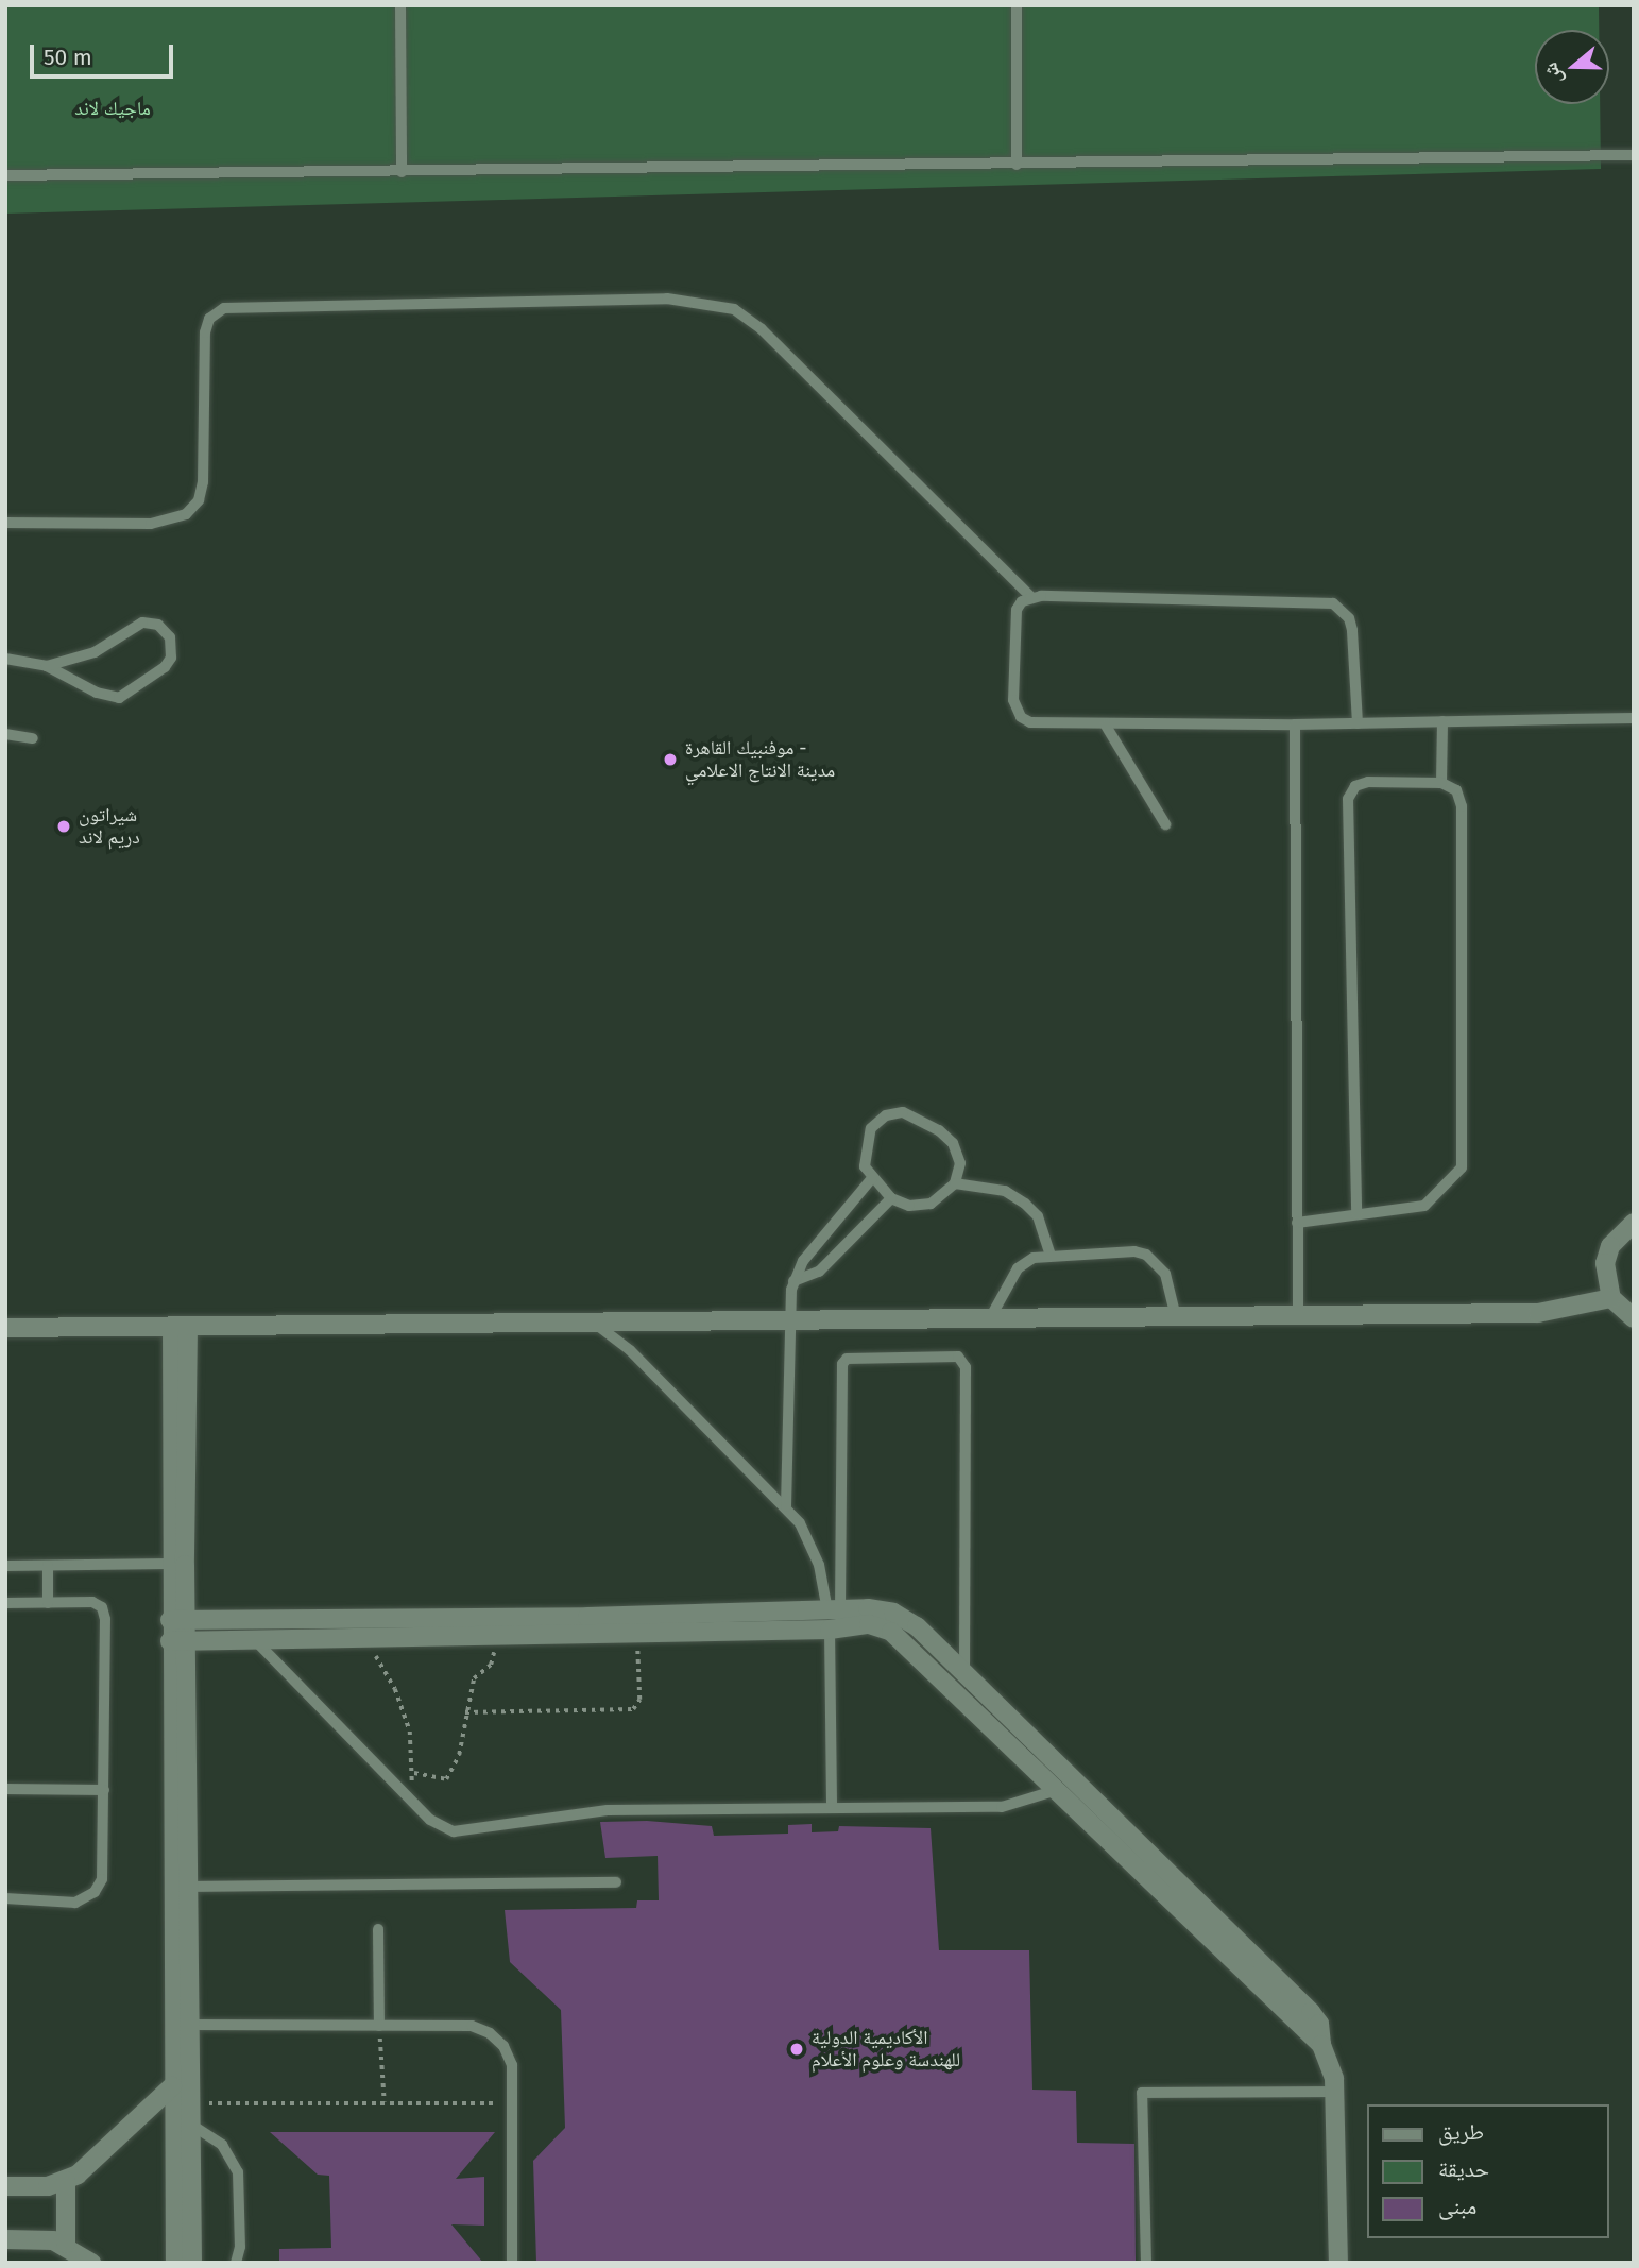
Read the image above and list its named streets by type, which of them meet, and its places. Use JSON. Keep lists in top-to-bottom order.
{
  "parks": ["ماجيك لاند"],
  "places": ["موفنبيك القاهرة - مدينة الانتاج الاعلامي", "شيراتون دريم لاند", "الأكاديمية الدولية للهندسة وعلوم الأعلام"],
  "legend": ["طريق", "حديقة", "مبنى"],
  "scale_bar": "50 m",
  "north": "left"
}
